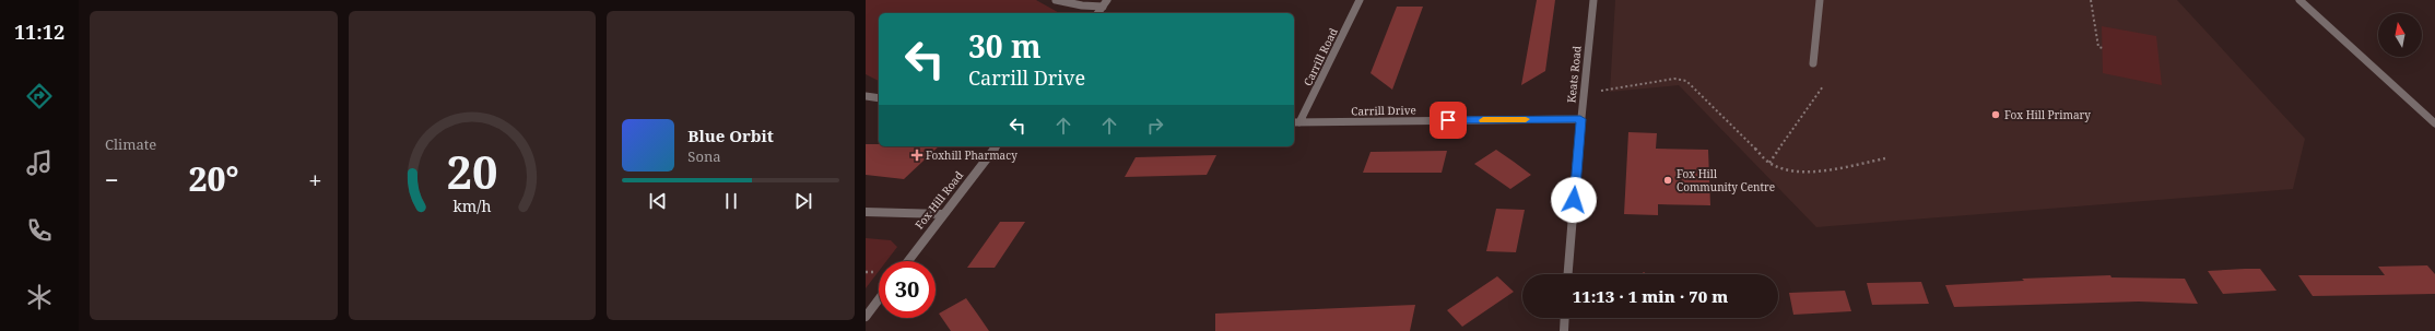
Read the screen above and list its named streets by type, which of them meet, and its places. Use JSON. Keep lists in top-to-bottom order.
{
  "streets": {
    "street": [
      "Carrill Road",
      "Keats Road",
      "Carrill Drive",
      "Fox Hill Road"
    ]
  },
  "crossings": [
    ["Carrill Road", "Carrill Drive"],
    ["Keats Road", "Carrill Drive"]
  ],
  "places": {
    "other": ["Fox Hill Primary", "Fox Hill Community Centre"],
    "health": ["Foxhill Pharmacy"]
  },
  "north": "top",
  "page": {
    "tabs": "11:12",
    "tile": "Climate",
    "turn": ["30 m", "Carrill Drive"],
    "song": ["Blue Orbit", "Sona"],
    "heat": ["−", "20°", "+"],
    "limit": "30",
    "trip": "11:13 · 1 min · 70 m",
    "gauge": ["20", "km/h"]
  }
}
